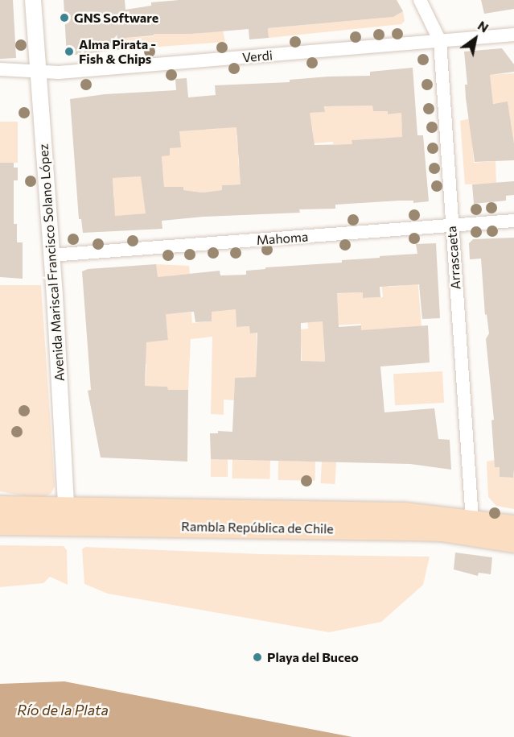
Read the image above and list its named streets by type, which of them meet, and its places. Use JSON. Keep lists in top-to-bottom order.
{
  "streets": {
    "main road": ["Rambla República de Chile"],
    "street": [
      "Verdi",
      "Mahoma",
      "Arrascaeta",
      "Avenida Mariscal Francisco Solano López"
    ]
  },
  "crossings": [
    ["Verdi", "Arrascaeta"],
    ["Verdi", "Avenida Mariscal Francisco Solano López"],
    ["Mahoma", "Arrascaeta"],
    ["Mahoma", "Avenida Mariscal Francisco Solano López"],
    ["Arrascaeta", "Rambla República de Chile"],
    ["Avenida Mariscal Francisco Solano López", "Rambla República de Chile"]
  ],
  "water": ["Río de la Plata"],
  "places": ["GNS Software", "Alma Pirata - Fish & Chips", "Playa del Buceo"],
  "north": "top right"
}
